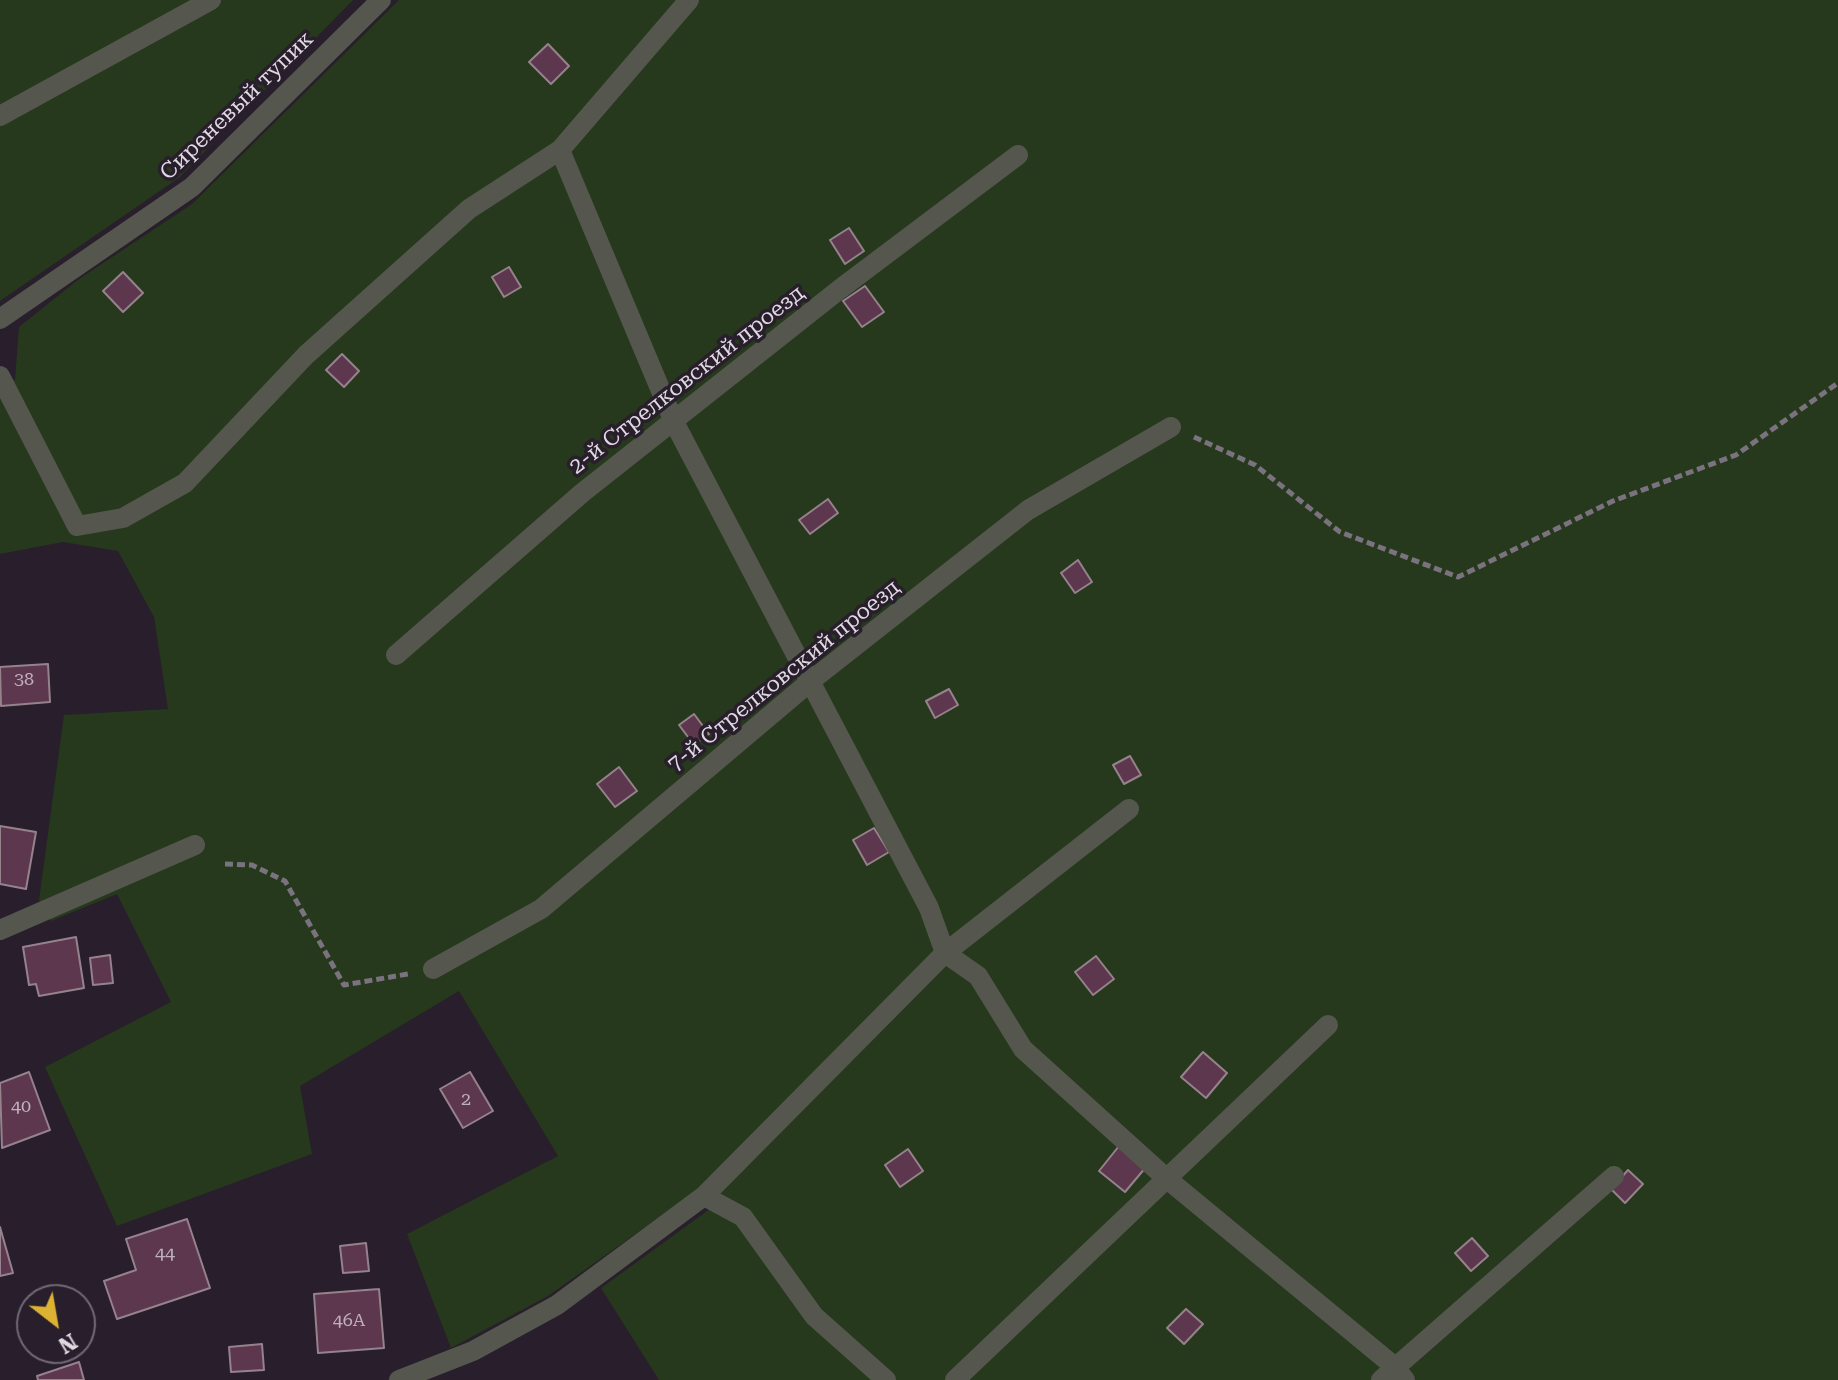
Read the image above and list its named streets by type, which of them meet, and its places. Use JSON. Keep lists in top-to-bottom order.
{
  "streets": {
    "street": ["Сиреневый тупик", "2-й Стрелковский проезд", "7-й Стрелковский проезд"]
  },
  "house_numbers": [
    "38",
    "2",
    "40",
    "44",
    "46А"
  ],
  "north": "bottom right"
}
